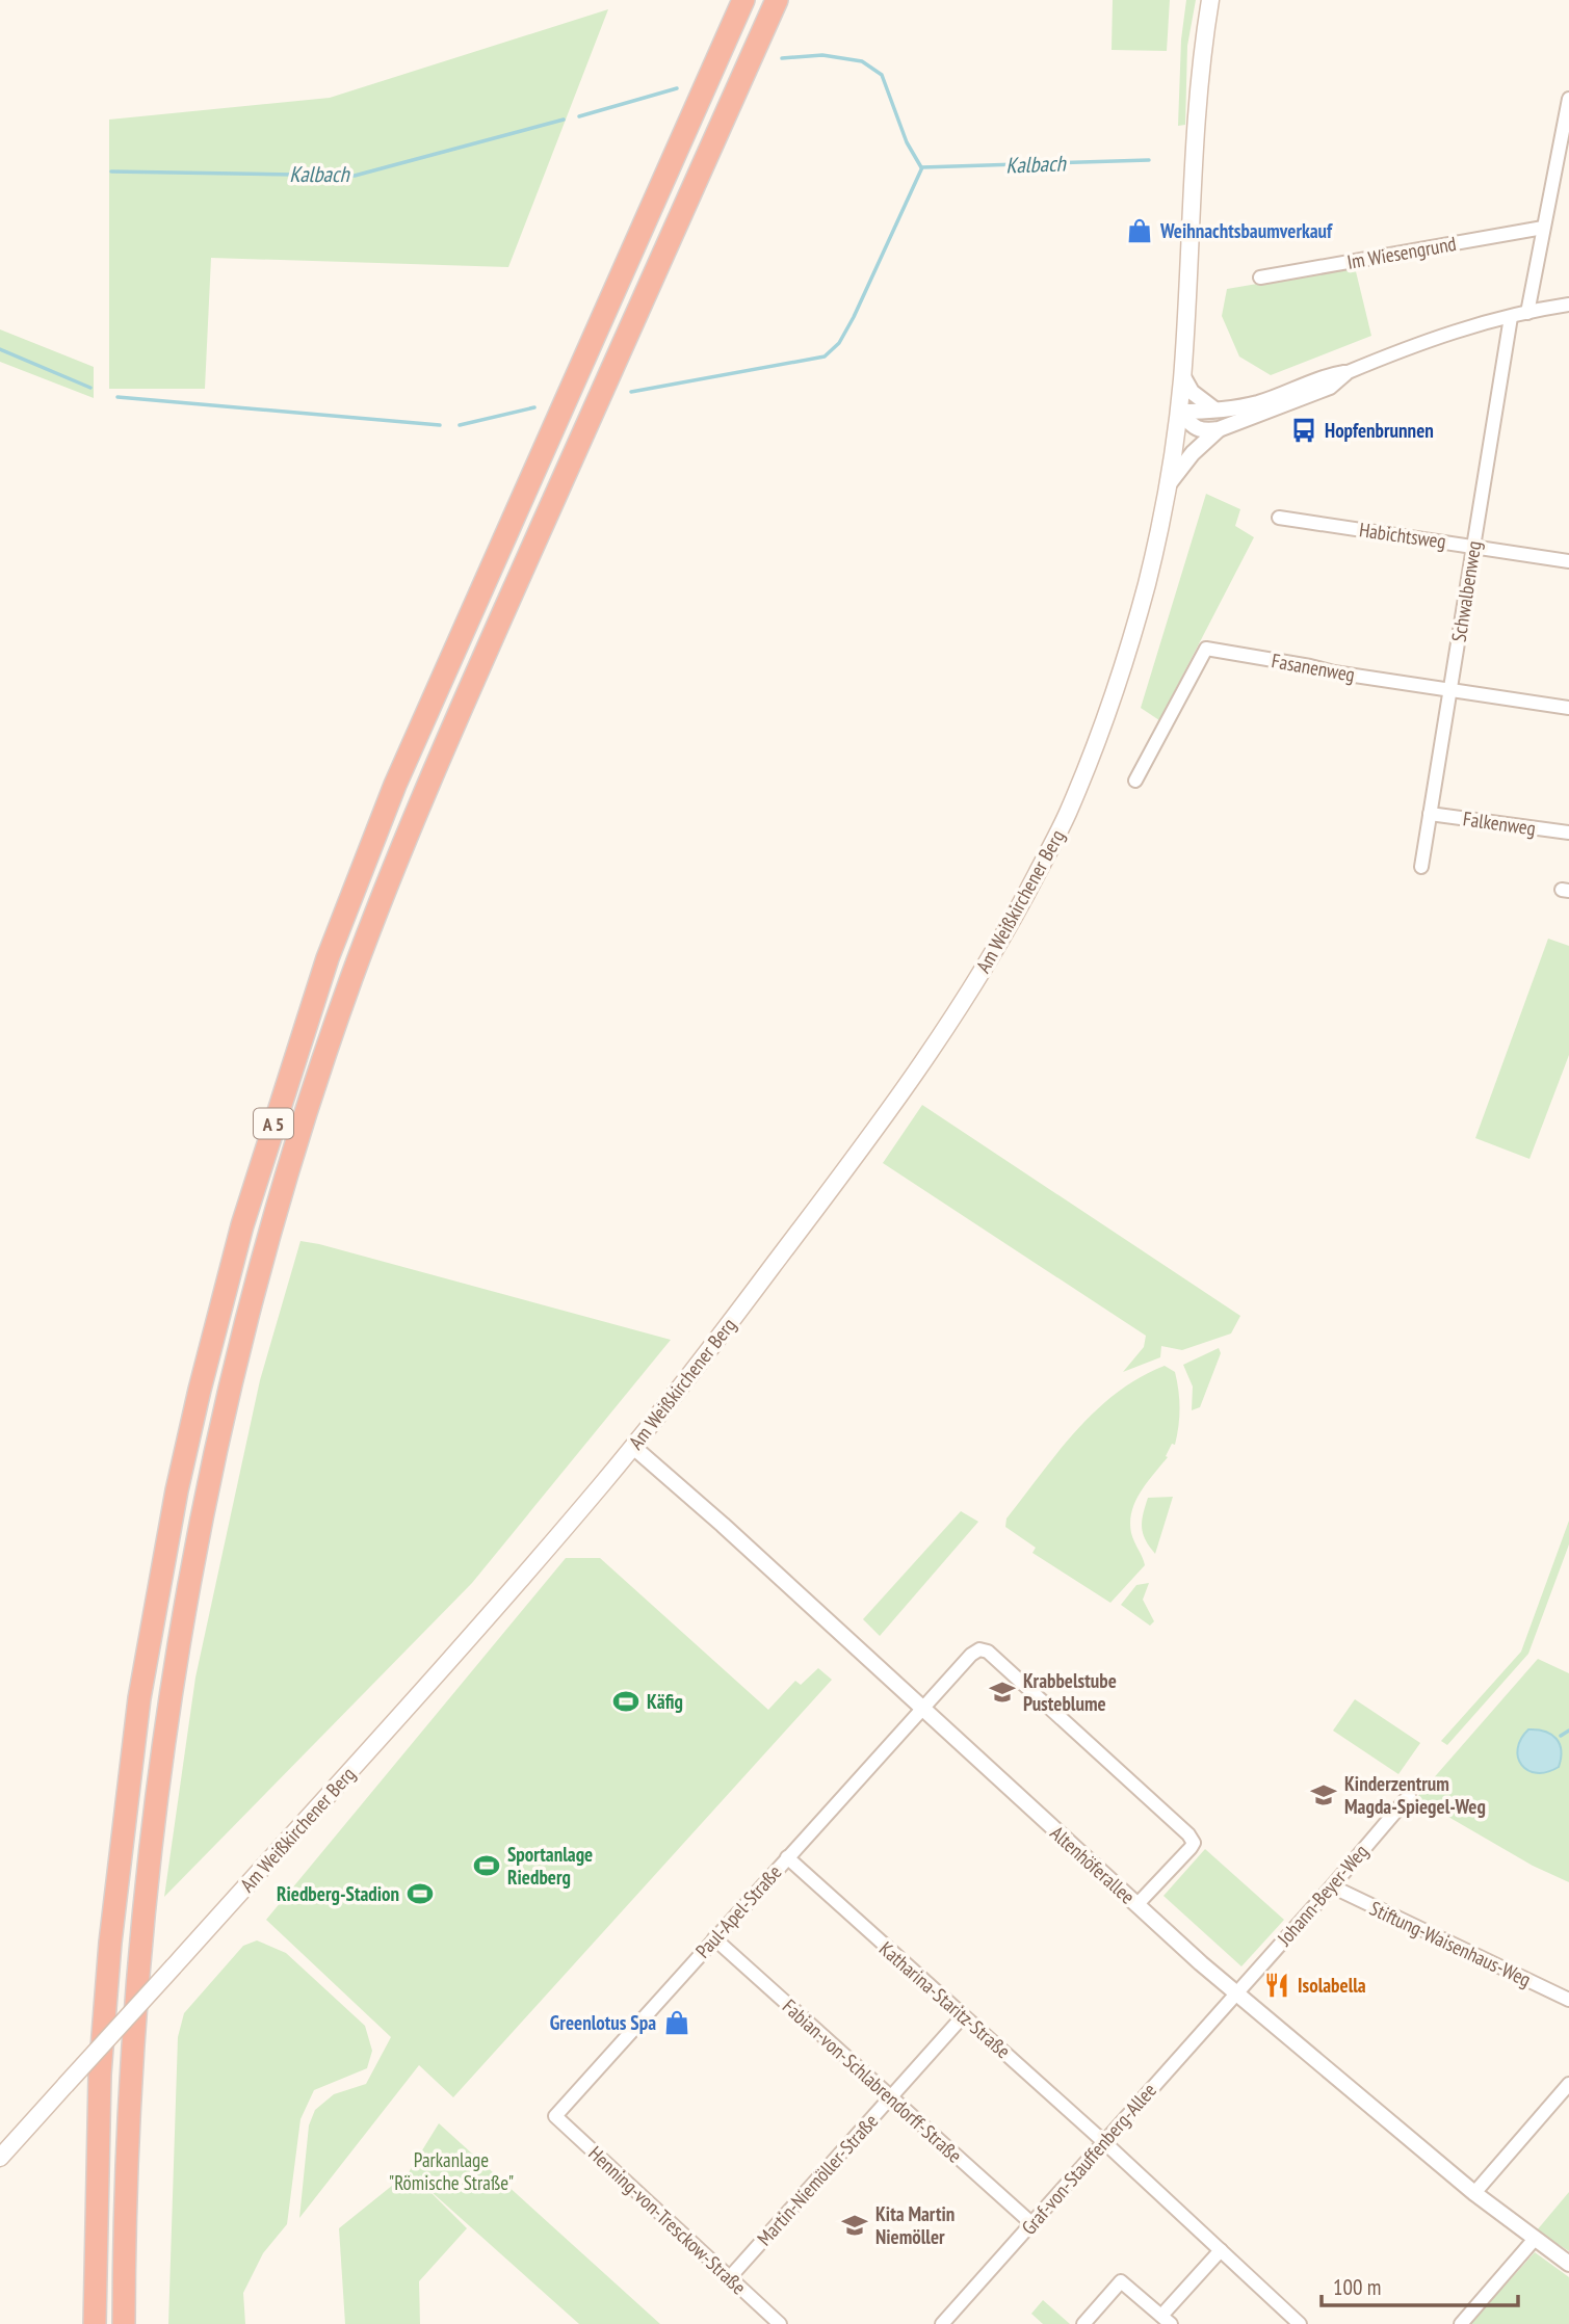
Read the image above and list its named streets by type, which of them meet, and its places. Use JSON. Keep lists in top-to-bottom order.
{
  "streets": {
    "highway": ["A 5"],
    "main road": ["Am Weißkirchener Berg"],
    "street": [
      "Im Wiesengrund",
      "Habichtsweg",
      "Schwalbenweg",
      "Fasanenweg",
      "Falkenweg",
      "Altenhöferallee",
      "Johann-Beyer-Weg",
      "Paul-Apel-Straße",
      "Stiftung-Waisenhaus-Weg",
      "Katharina-Staritz-Straße",
      "Fabian-von-Schlabrendorff-Straße",
      "Graf-von-Stauffenberg-Allee",
      "Martin-Niemöller-Straße",
      "Henning-von-Tresckow-Straße"
    ]
  },
  "crossings": [
    ["Habichtsweg", "Schwalbenweg"],
    ["Schwalbenweg", "Fasanenweg"],
    ["Schwalbenweg", "Falkenweg"],
    ["Schwalbenweg", "Am Weißkirchener Berg"],
    ["Am Weißkirchener Berg", "Altenhöferallee"],
    ["Altenhöferallee", "Johann-Beyer-Weg"],
    ["Altenhöferallee", "Paul-Apel-Straße"],
    ["Altenhöferallee", "Graf-von-Stauffenberg-Allee"],
    ["Johann-Beyer-Weg", "Stiftung-Waisenhaus-Weg"],
    ["Johann-Beyer-Weg", "Graf-von-Stauffenberg-Allee"],
    ["Paul-Apel-Straße", "Katharina-Staritz-Straße"],
    ["Paul-Apel-Straße", "Fabian-von-Schlabrendorff-Straße"],
    ["Paul-Apel-Straße", "Henning-von-Tresckow-Straße"],
    ["Katharina-Staritz-Straße", "Graf-von-Stauffenberg-Allee"],
    ["Katharina-Staritz-Straße", "Martin-Niemöller-Straße"],
    ["Fabian-von-Schlabrendorff-Straße", "Graf-von-Stauffenberg-Allee"],
    ["Fabian-von-Schlabrendorff-Straße", "Martin-Niemöller-Straße"],
    ["Martin-Niemöller-Straße", "Henning-von-Tresckow-Straße"]
  ],
  "water": ["Kalbach"],
  "parks": ["Parkanlage \"Römische Straße\""],
  "places": {
    "shop": ["Weihnachtsbaumverkauf", "Greenlotus Spa"],
    "bus stop": ["Hopfenbrunnen"],
    "school or university": ["Krabbelstube Pusteblume", "Kinderzentrum Magda-Spiegel-Weg", "Kita Martin Niemöller"],
    "sports": ["Käfig", "Sportanlage Riedberg", "Riedberg-Stadion"],
    "restaurant": ["Isolabella"]
  },
  "scale_bar": "100 m"
}
